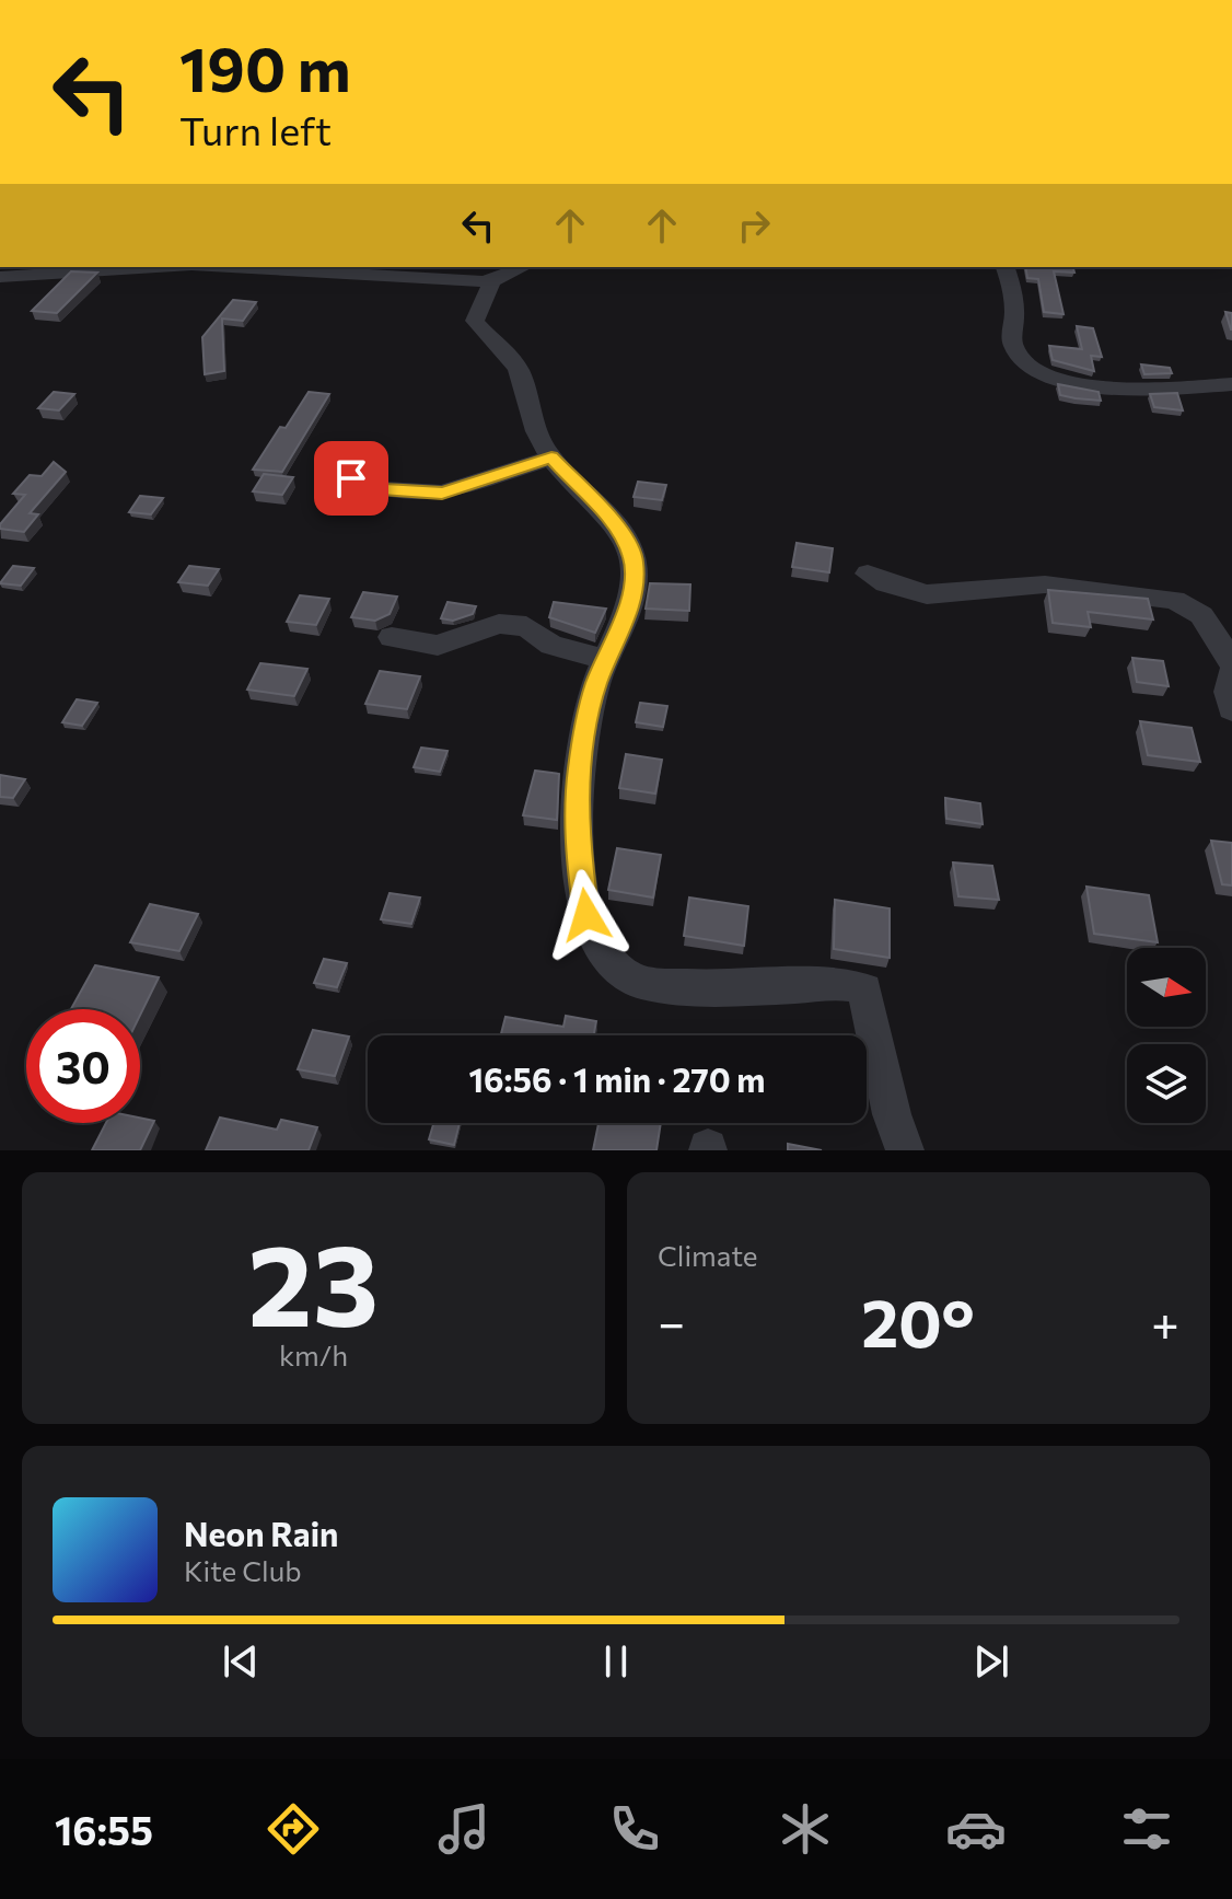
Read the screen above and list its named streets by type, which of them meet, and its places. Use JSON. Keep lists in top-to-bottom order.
{
  "north": "right",
  "page": {
    "turn": ["190 m", "Turn left"],
    "limit": "30",
    "trip": "16:56 · 1 min · 270 m",
    "tile": [
      ["23", "km/h"],
      "Climate"
    ],
    "heat": ["−", "20°", "+"],
    "song": ["Neon Rain", "Kite Club"],
    "tabs": "16:55"
  }
}
